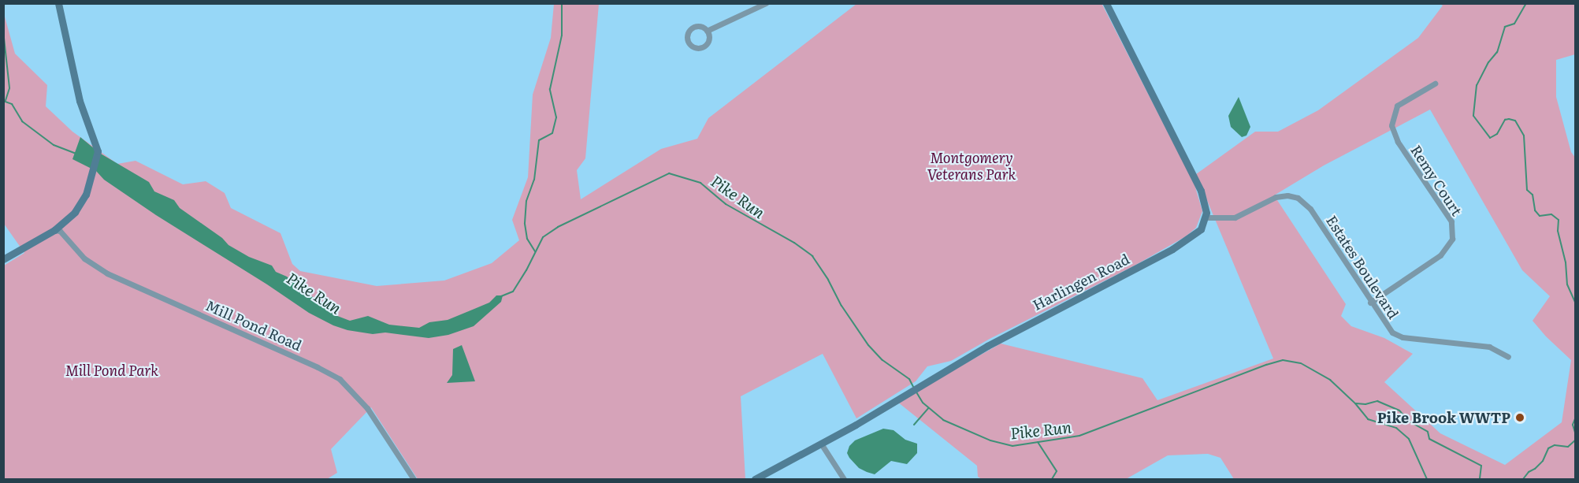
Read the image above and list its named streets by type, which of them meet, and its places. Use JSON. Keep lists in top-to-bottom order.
{
  "streets": {
    "street": [
      "Remy Court",
      "Estates Boulevard",
      "Harlingen Road",
      "Mill Pond Road"
    ]
  },
  "crossings": [
    ["Remy Court", "Estates Boulevard"],
    ["Estates Boulevard", "Harlingen Road"]
  ],
  "water": ["Pike Run"],
  "parks": ["Montgomery Veterans Park", "Mill Pond Park"],
  "places": ["Pike Brook WWTP"]
}
